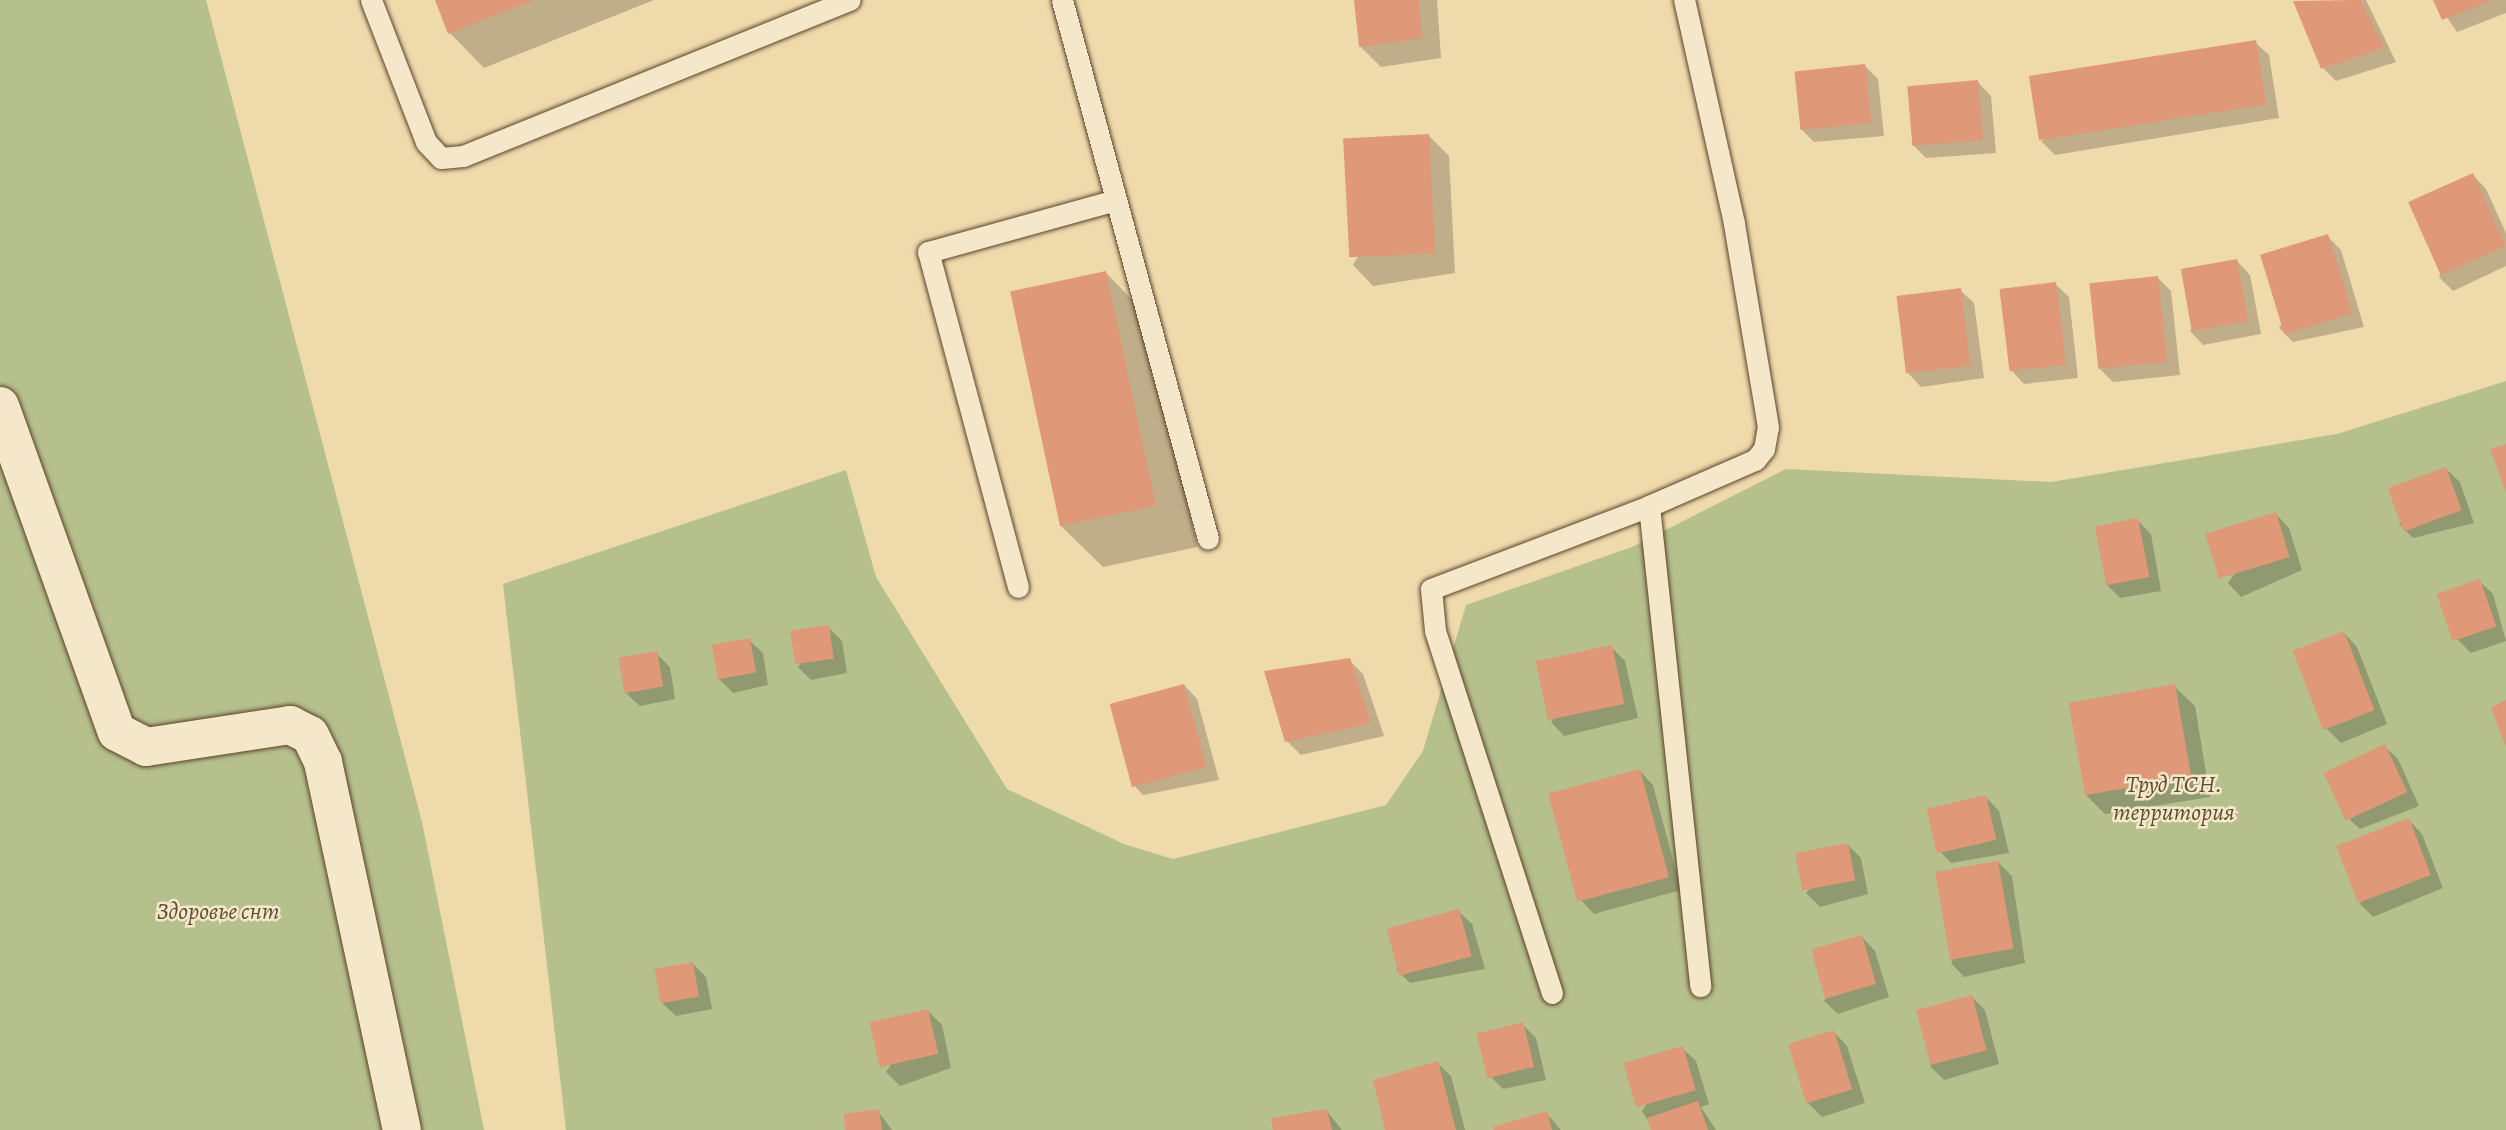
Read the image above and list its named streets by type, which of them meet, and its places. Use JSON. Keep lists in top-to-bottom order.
{
  "parks": ["Труд ТСН. территория", "Здоровье снт"]
}
